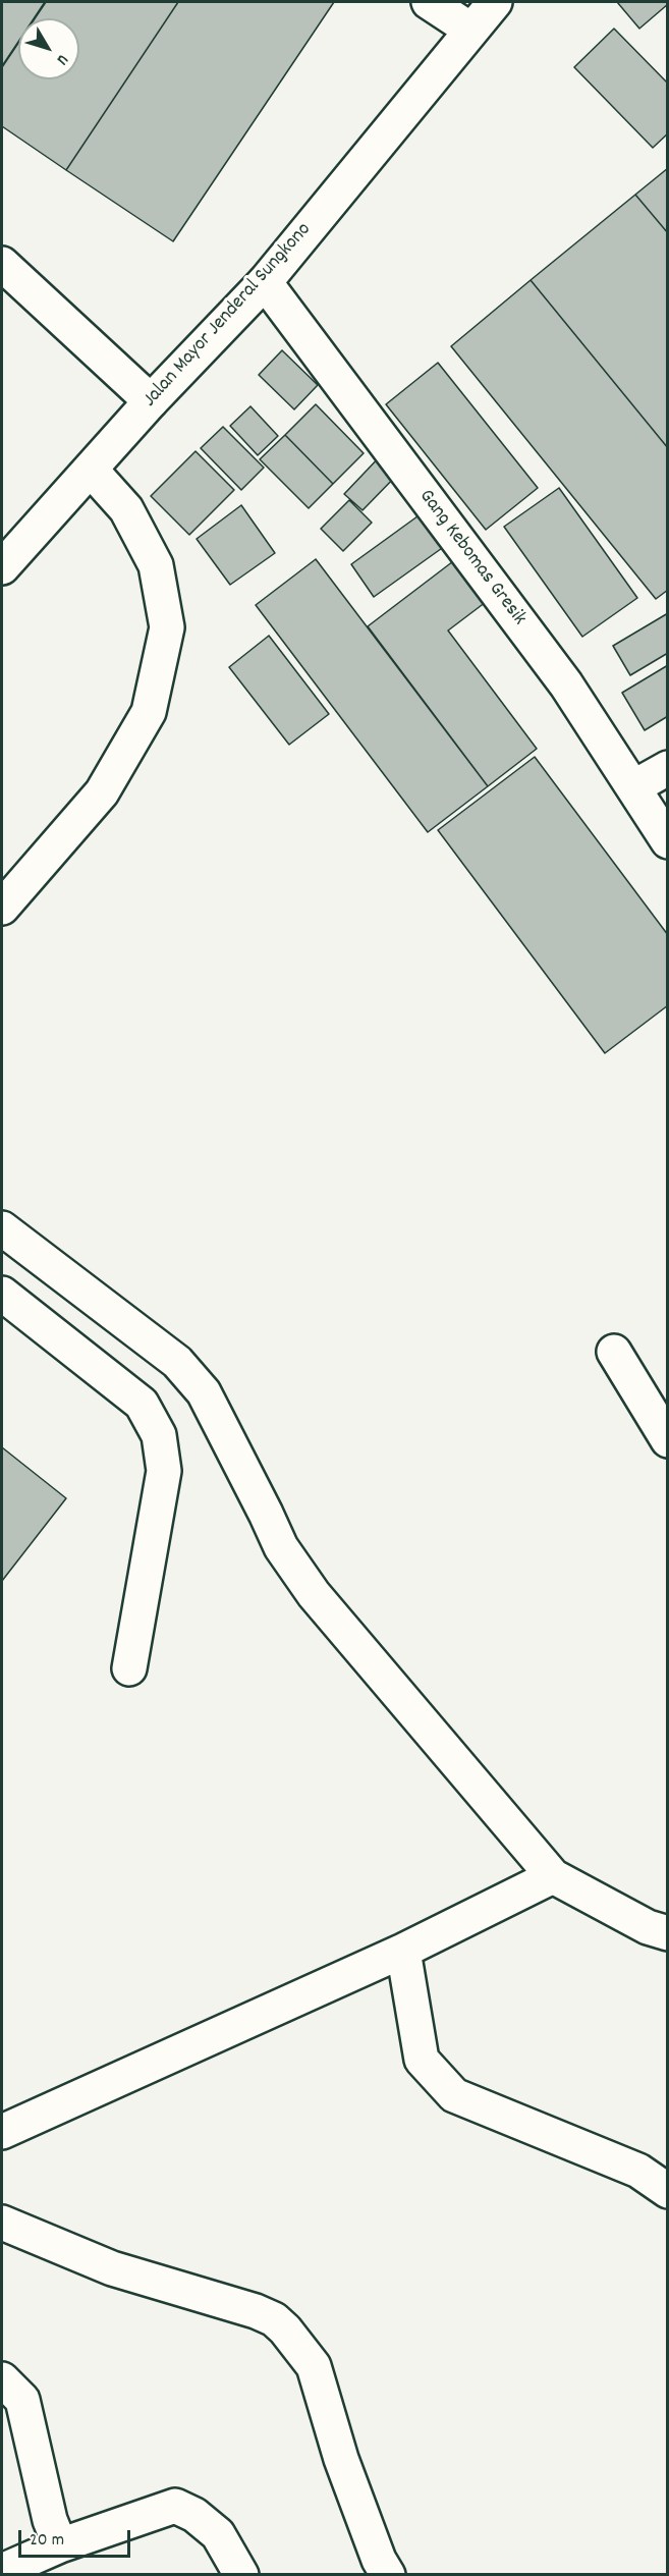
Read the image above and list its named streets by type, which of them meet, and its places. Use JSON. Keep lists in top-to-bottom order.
{
  "streets": {
    "street": ["Jalan Mayor Jenderal Sungkono", "Gang Kebomas Gresik"]
  },
  "crossings": [
    ["Jalan Mayor Jenderal Sungkono", "Gang Kebomas Gresik"]
  ],
  "scale_bar": "20 m",
  "north": "bottom right"
}
